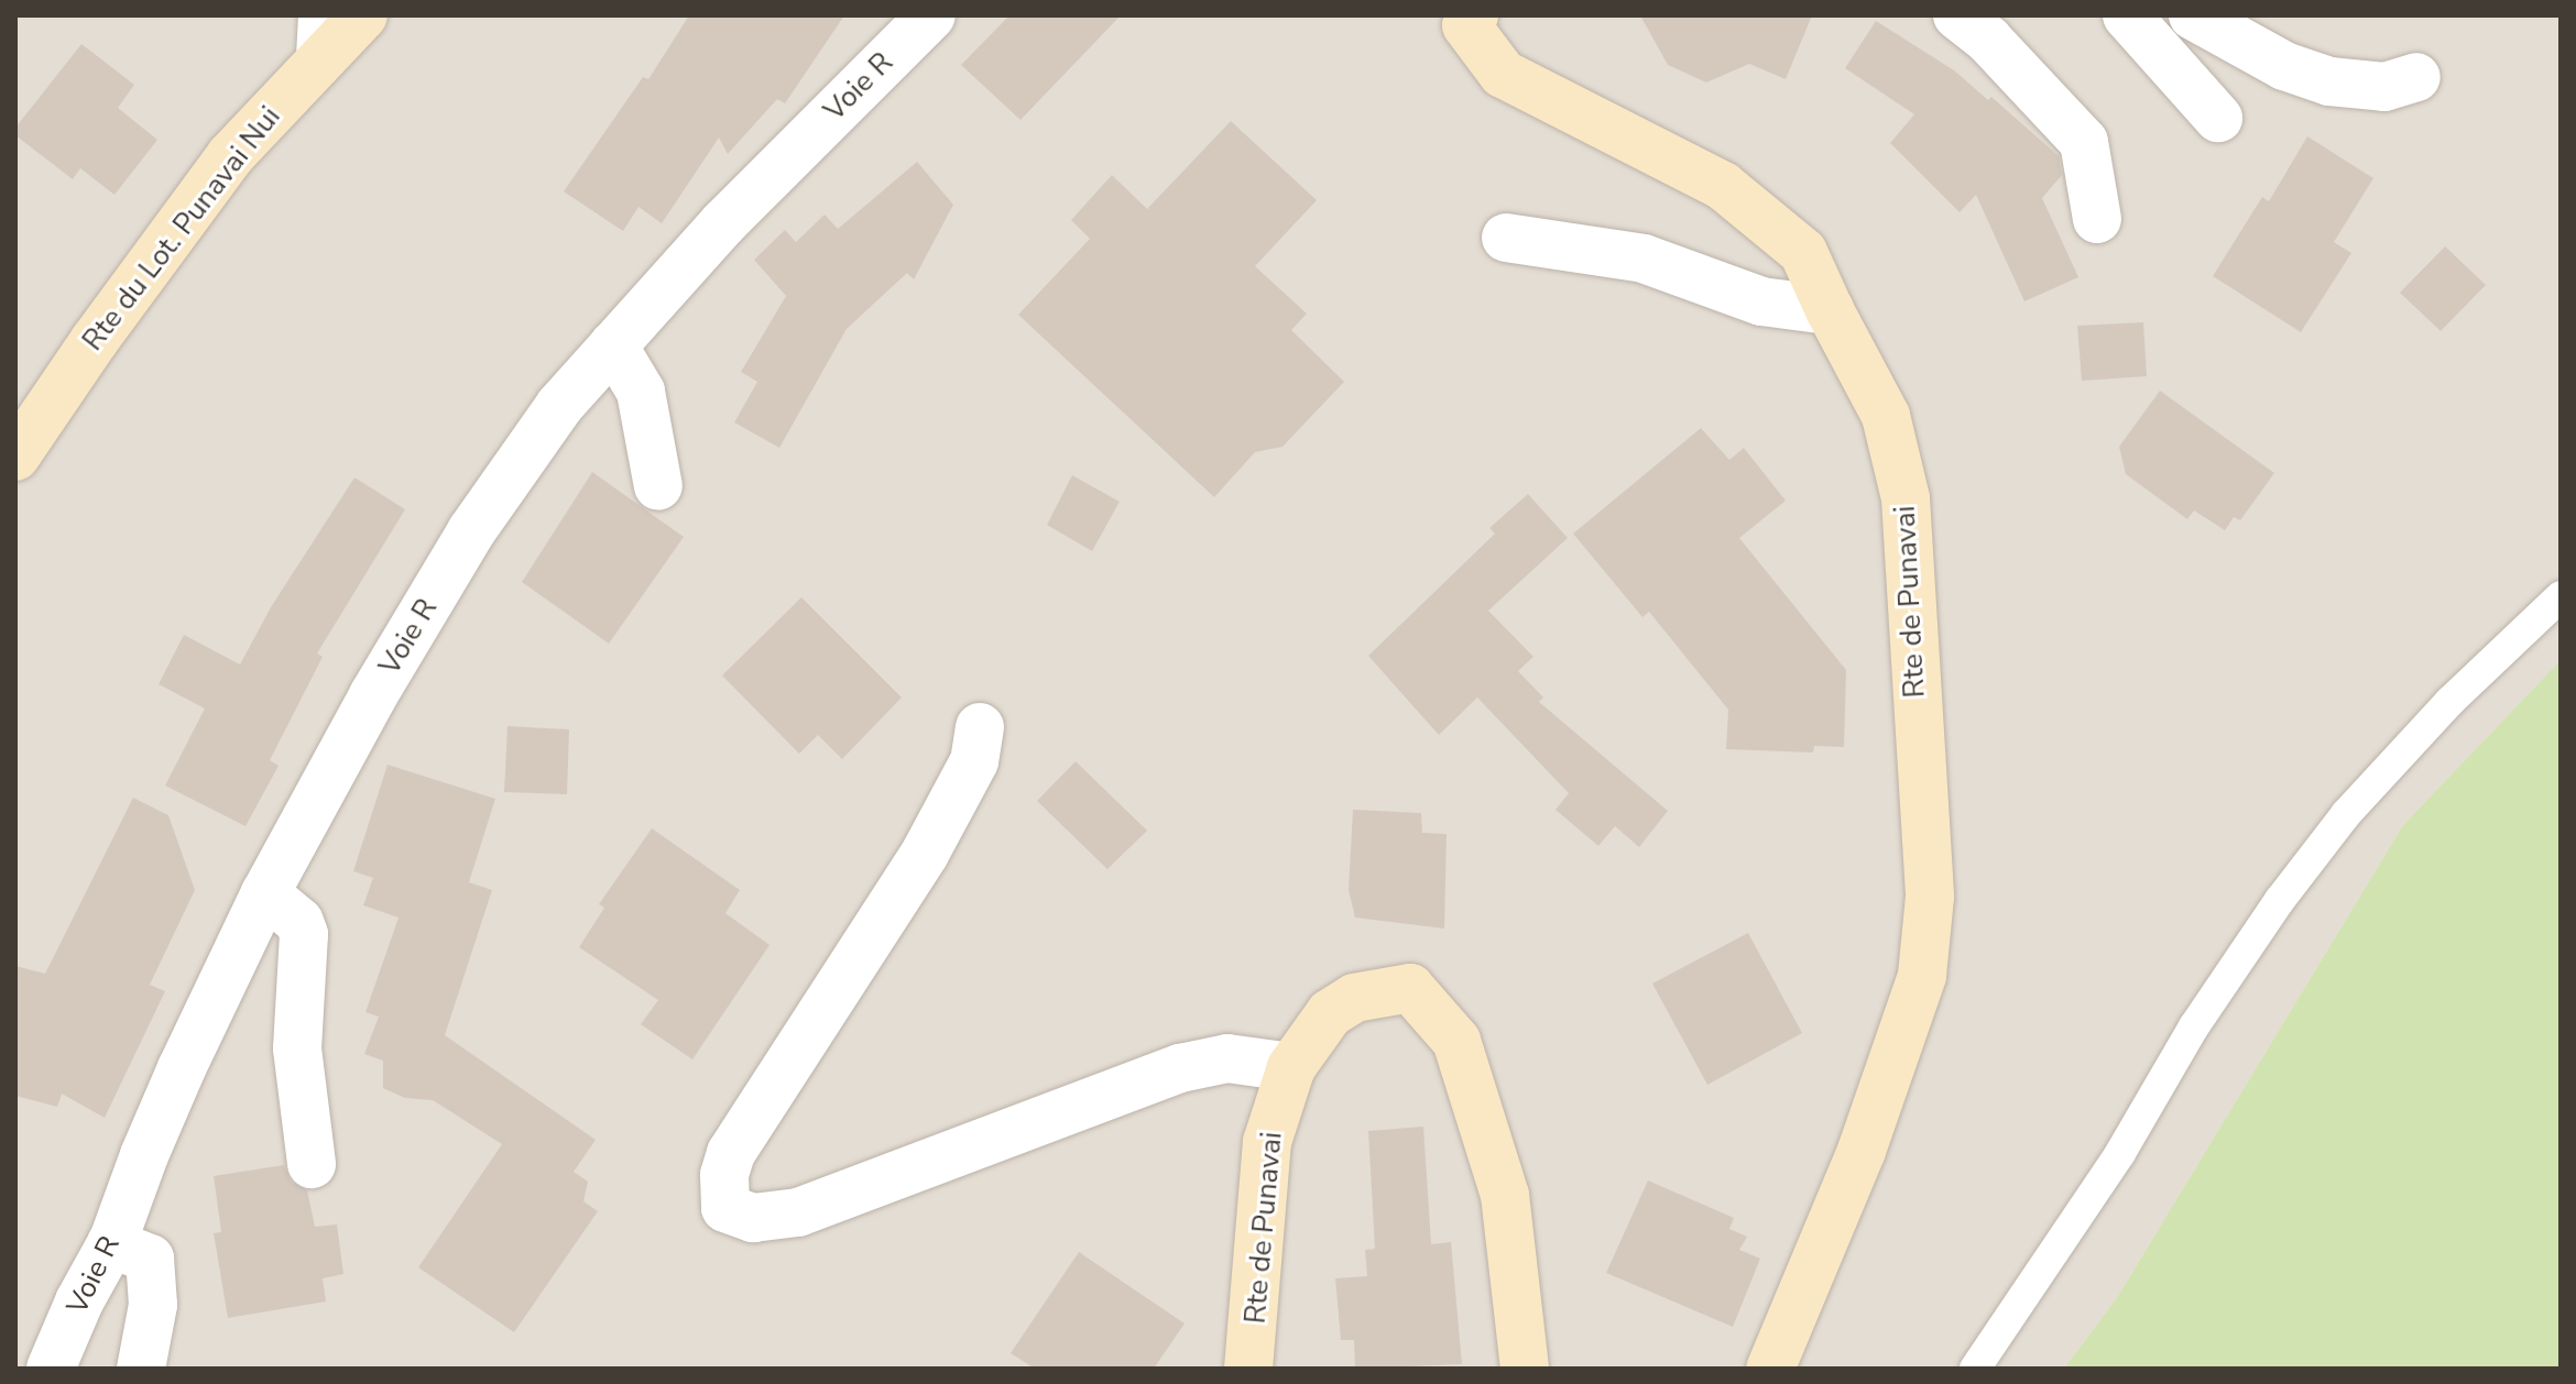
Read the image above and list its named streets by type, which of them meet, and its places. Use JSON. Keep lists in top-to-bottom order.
{
  "streets": {
    "main road": ["Rte du Lot. Punavai Nui", "Rte de Punavai"],
    "street": ["Voie R"]
  }
}
